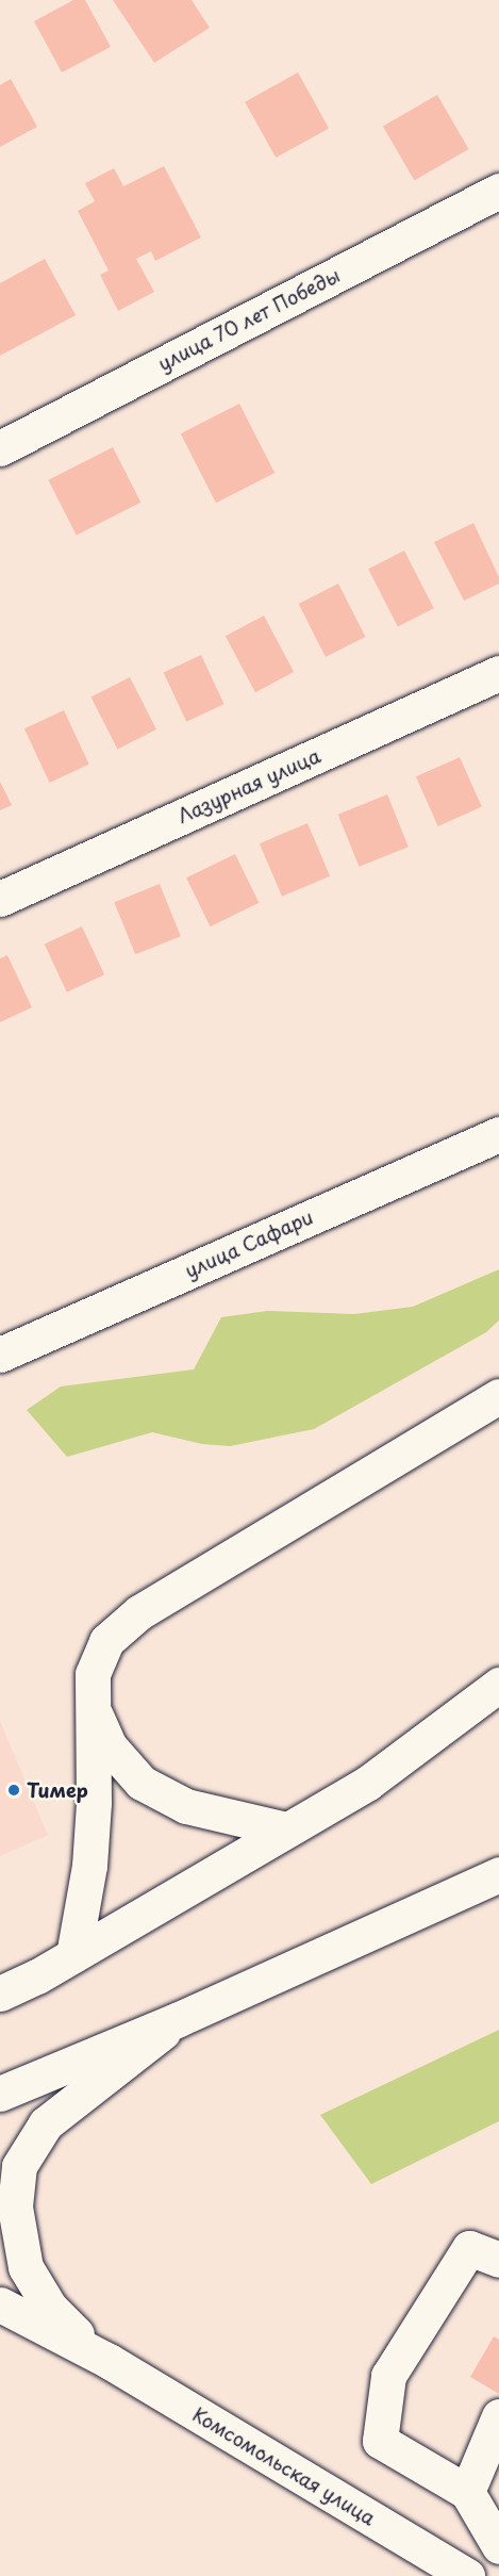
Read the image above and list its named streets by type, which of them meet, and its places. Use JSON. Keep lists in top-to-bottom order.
{
  "streets": {
    "street": [
      "улица 70 лет Победы",
      "Лазурная улица",
      "улица Сафари",
      "Комсомольская улица"
    ]
  },
  "places": ["Тимер"]
}
